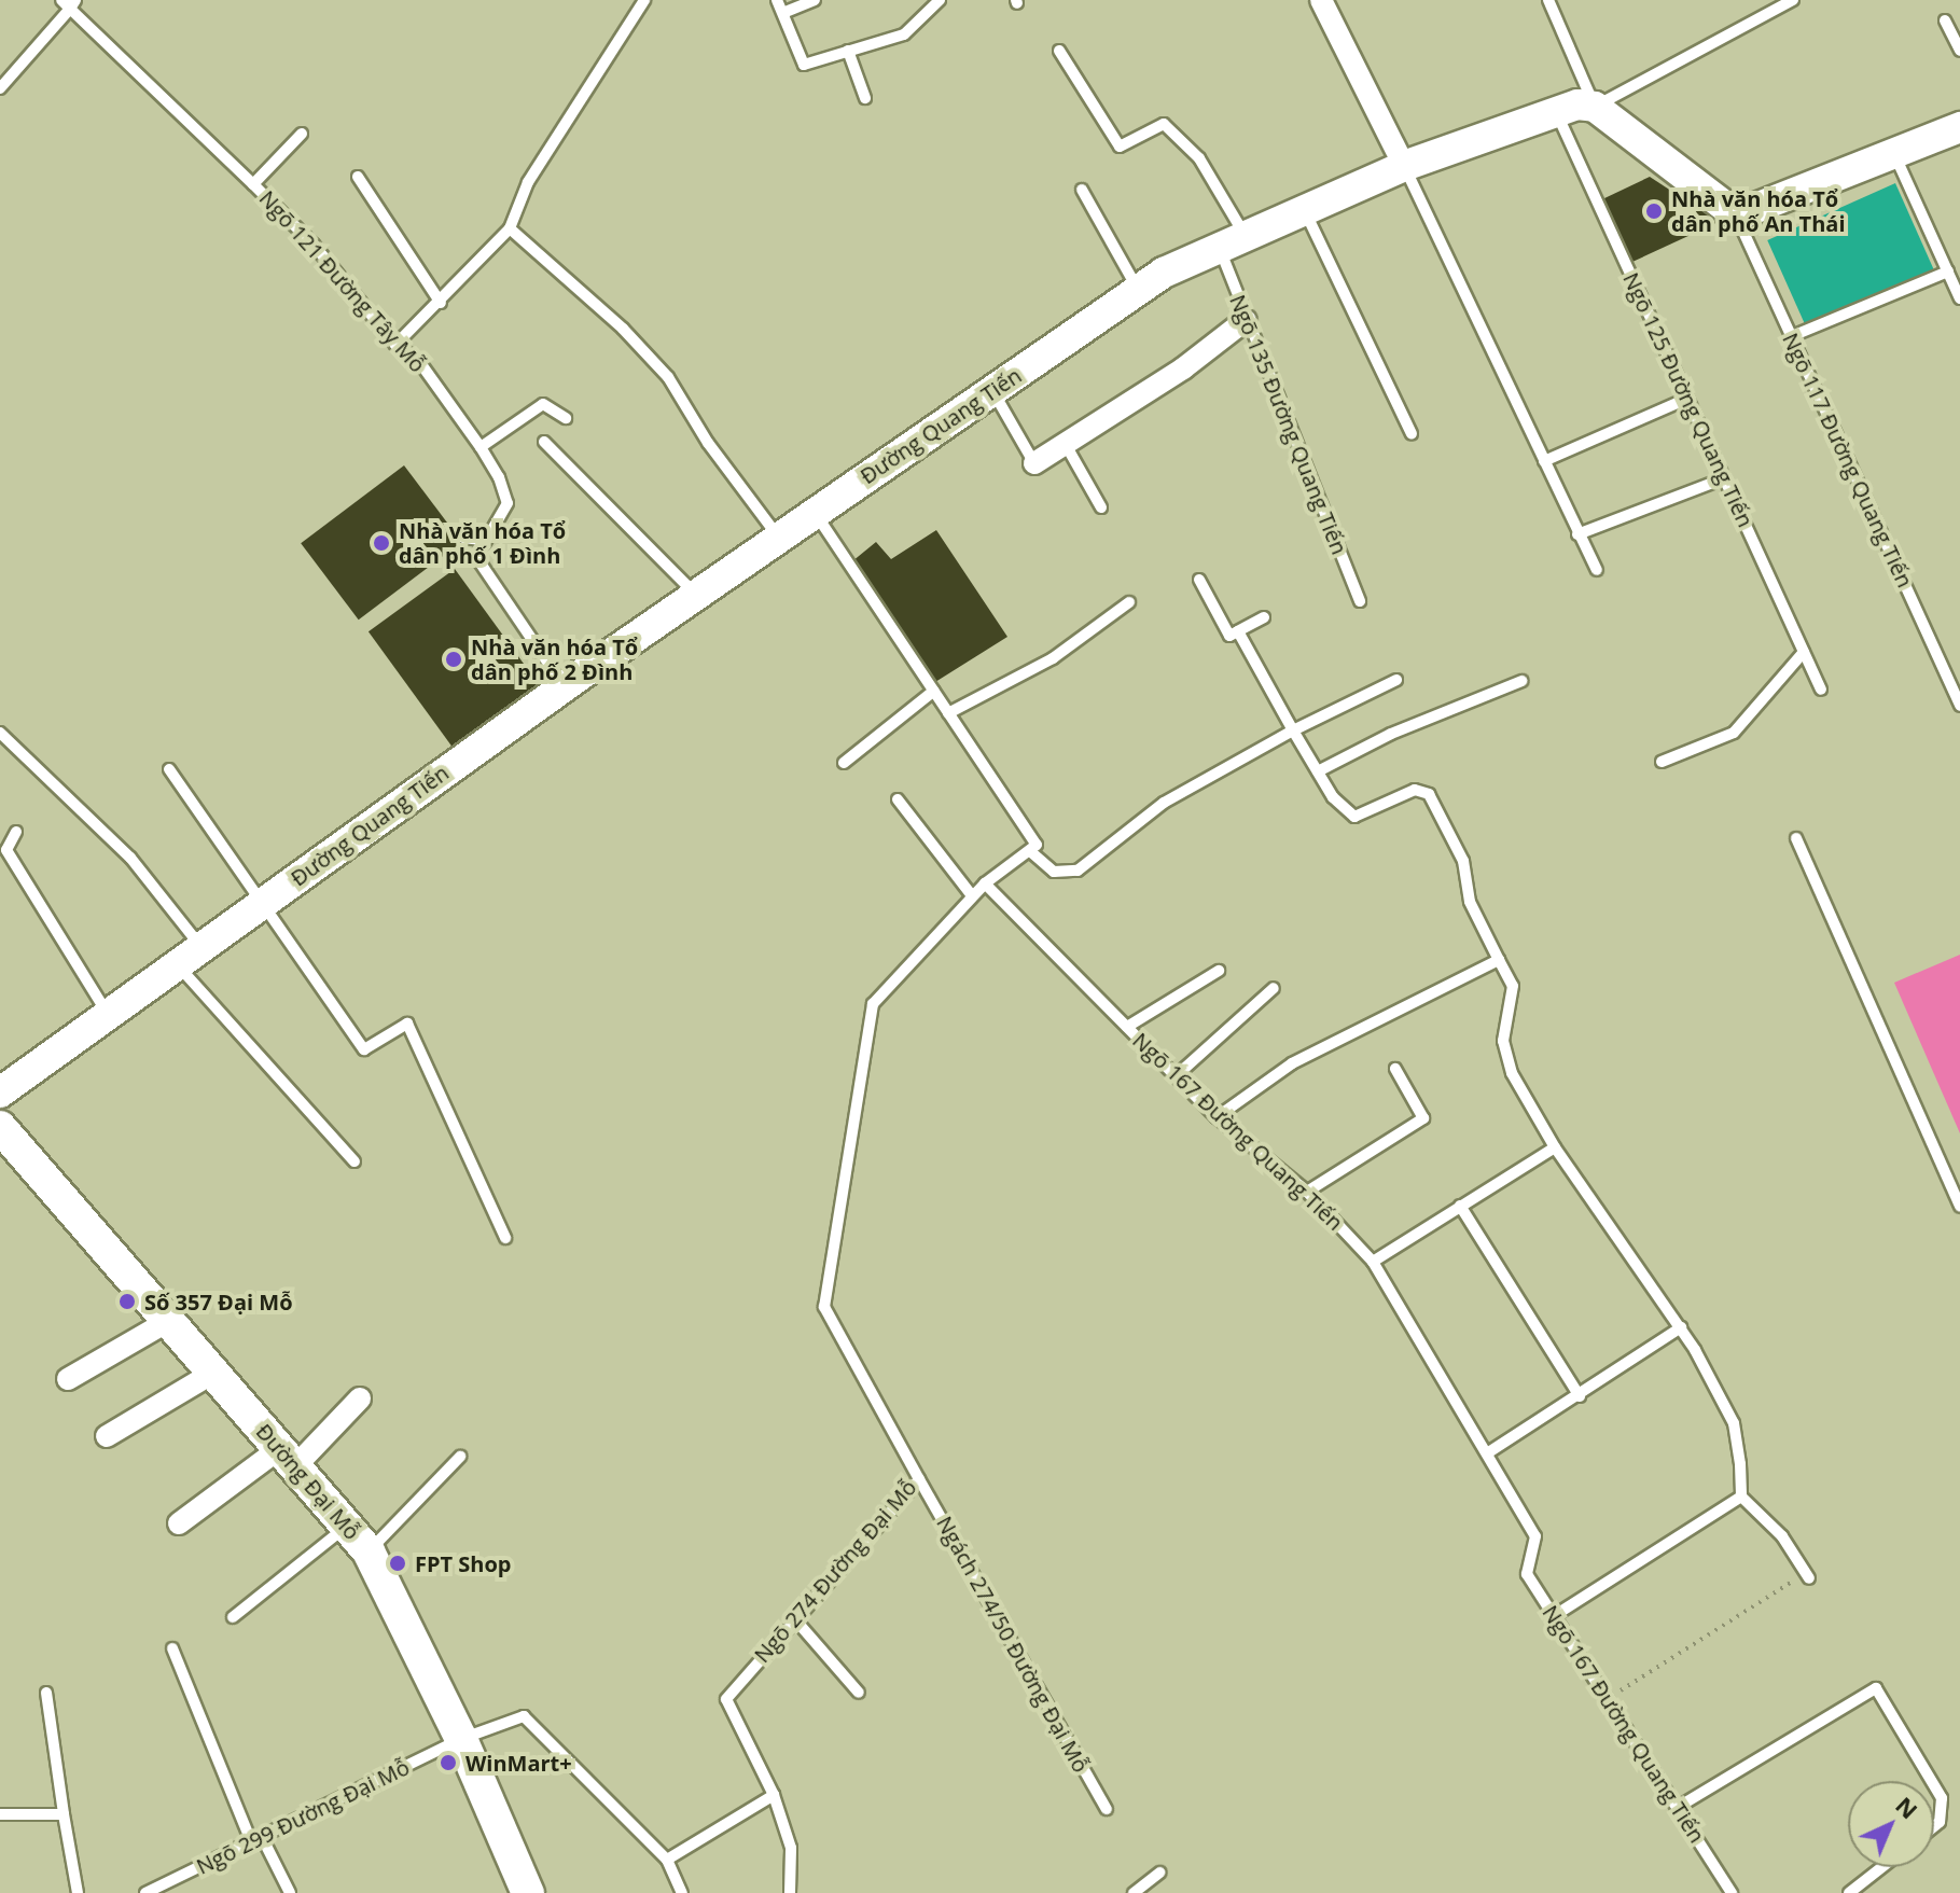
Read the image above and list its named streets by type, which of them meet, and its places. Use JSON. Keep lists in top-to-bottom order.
{
  "streets": {
    "main road": ["Đường Đại Mỗ"],
    "street": ["Đường Quang Tiến"],
    "lane": [
      "Ngõ 121 Đường Tây Mỗ",
      "Ngõ 125 Đường Quang Tiến",
      "Ngõ 135 Đường Quang Tiến",
      "Ngõ 117 Đường Quang Tiến",
      "Ngõ 167 Đường Quang Tiến",
      "Ngõ 274 Đường Đại Mỗ",
      "Ngách 274/50 Đường Đại Mỗ",
      "Ngõ 299 Đường Đại Mỗ"
    ]
  },
  "crossings": [
    ["Ngõ 125 Đường Quang Tiến", "Đường Quang Tiến"],
    ["Ngõ 135 Đường Quang Tiến", "Đường Quang Tiến"],
    ["Ngõ 167 Đường Quang Tiến", "Ngõ 274 Đường Đại Mỗ"],
    ["Đường Đại Mỗ", "Ngõ 299 Đường Đại Mỗ"],
    ["Ngõ 274 Đường Đại Mỗ", "Ngách 274/50 Đường Đại Mỗ"]
  ],
  "places": [
    "Nhà văn hóa Tổ dân phố An Thái",
    "Nhà văn hóa Tổ dân phố 1 Đình",
    "Nhà văn hóa Tổ dân phố 2 Đình",
    "Số 357 Đại Mỗ",
    "FPT Shop",
    "WinMart+"
  ],
  "north": "top right"
}
